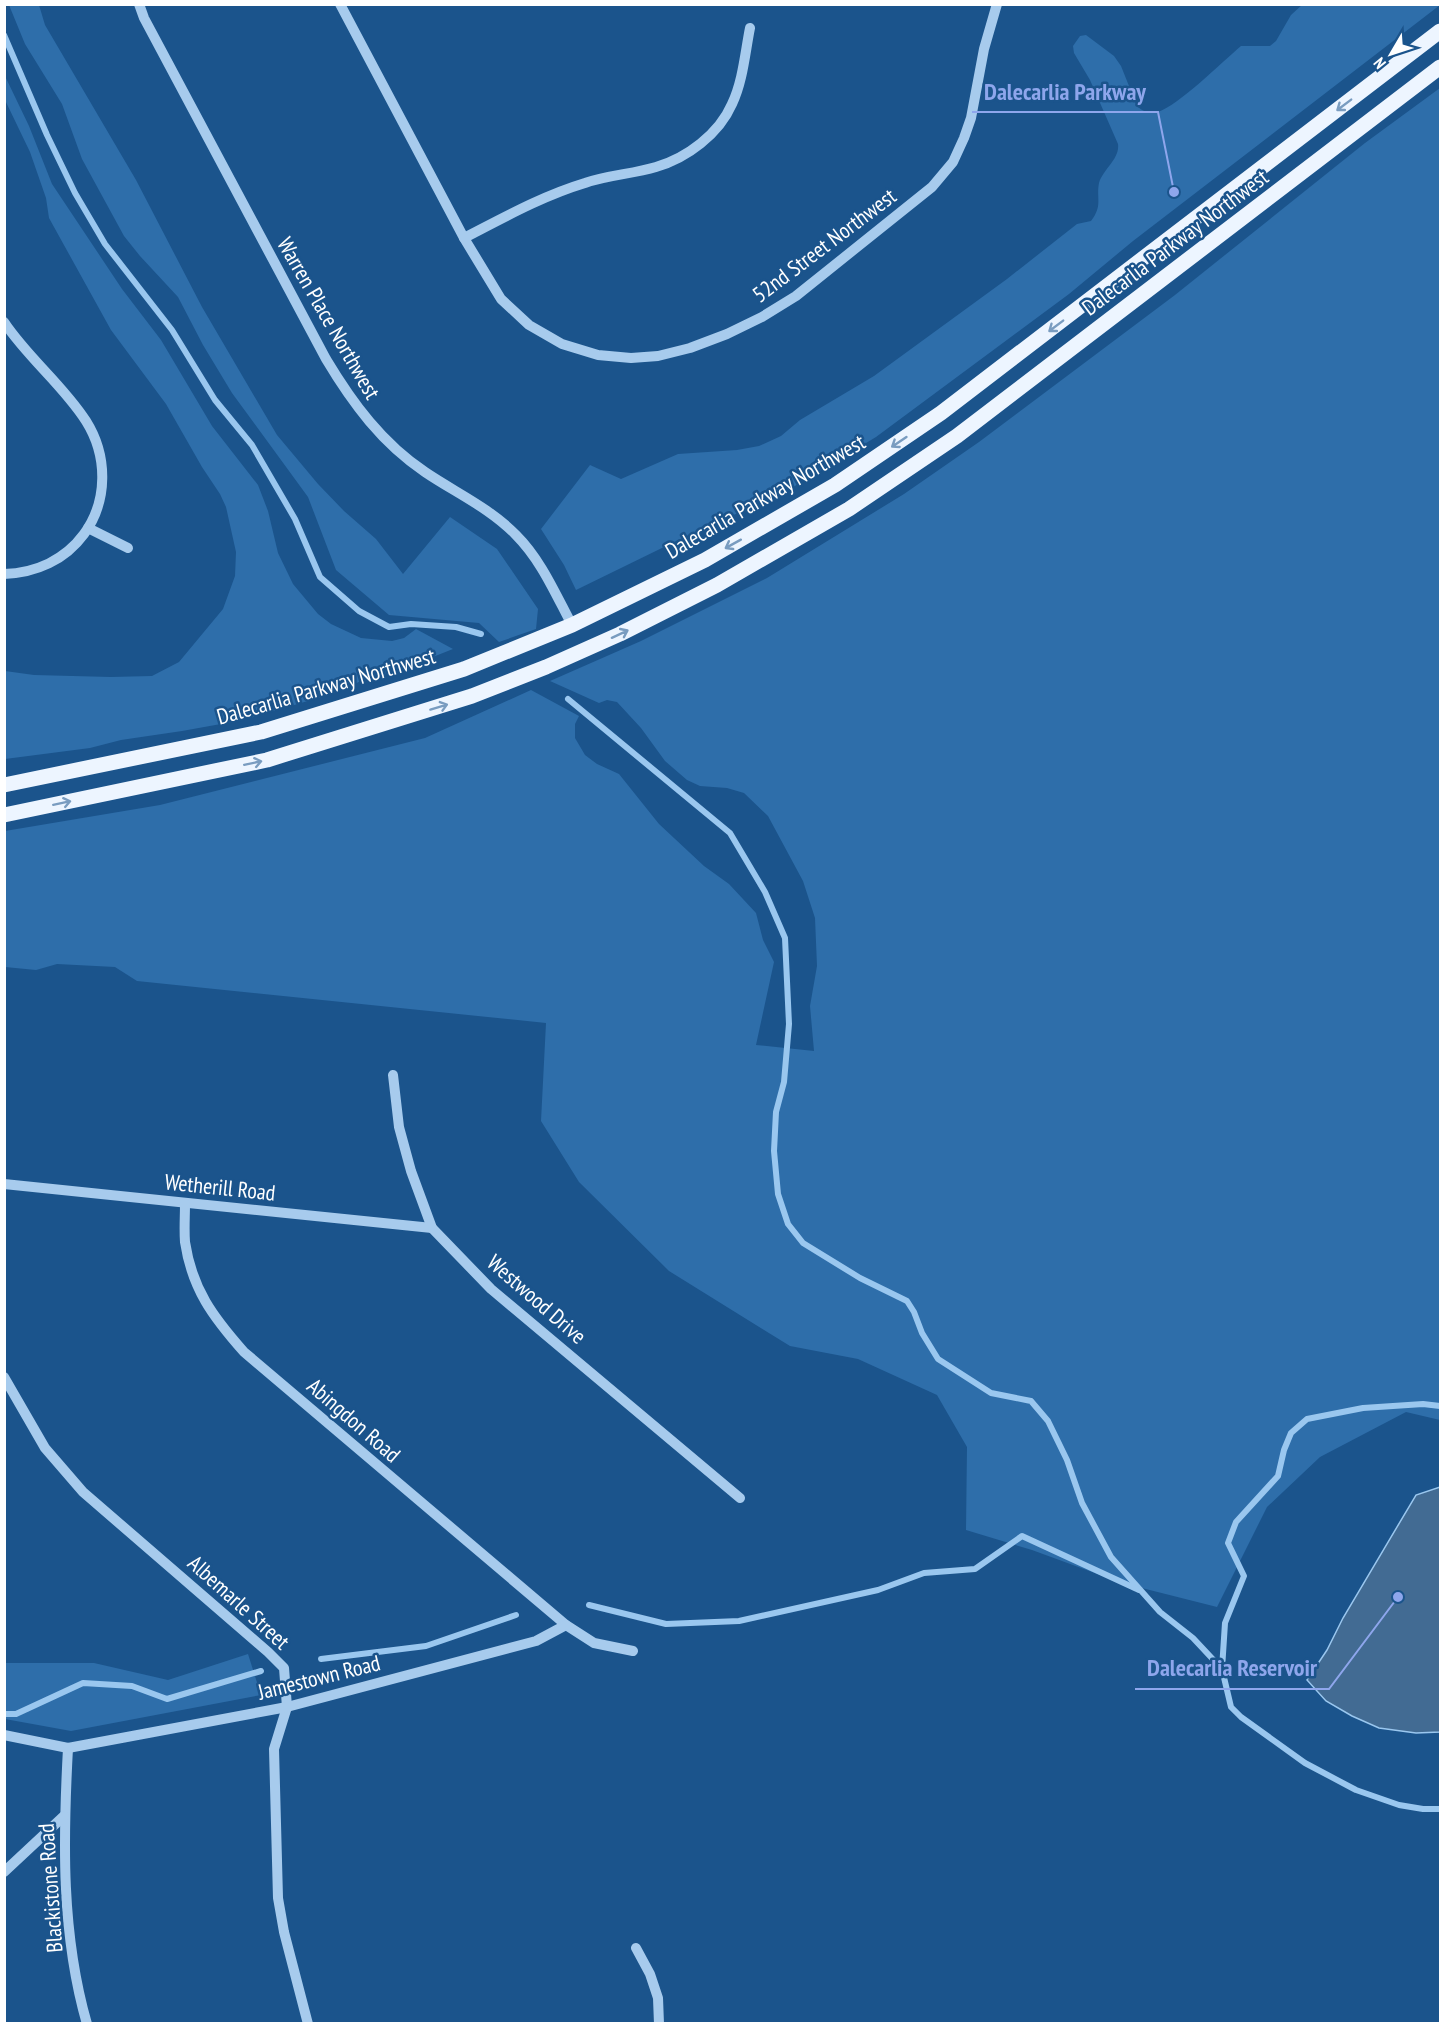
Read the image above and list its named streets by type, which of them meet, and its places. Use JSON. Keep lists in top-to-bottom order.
{
  "streets": {
    "main road": ["Dalecarlia Parkway Northwest"],
    "street": [
      "52nd Street Northwest",
      "Warren Place Northwest",
      "Wetherill Road",
      "Westwood Drive",
      "Abingdon Road",
      "Albemarle Street",
      "Jamestown Road",
      "Blackistone Road"
    ]
  },
  "crossings": [
    ["Dalecarlia Parkway Northwest", "Warren Place Northwest"],
    ["Wetherill Road", "Westwood Drive"],
    ["Wetherill Road", "Abingdon Road"],
    ["Abingdon Road", "Jamestown Road"],
    ["Albemarle Street", "Jamestown Road"],
    ["Jamestown Road", "Blackistone Road"]
  ],
  "places": ["Dalecarlia Parkway", "Dalecarlia Reservoir"],
  "north": "bottom left"
}
